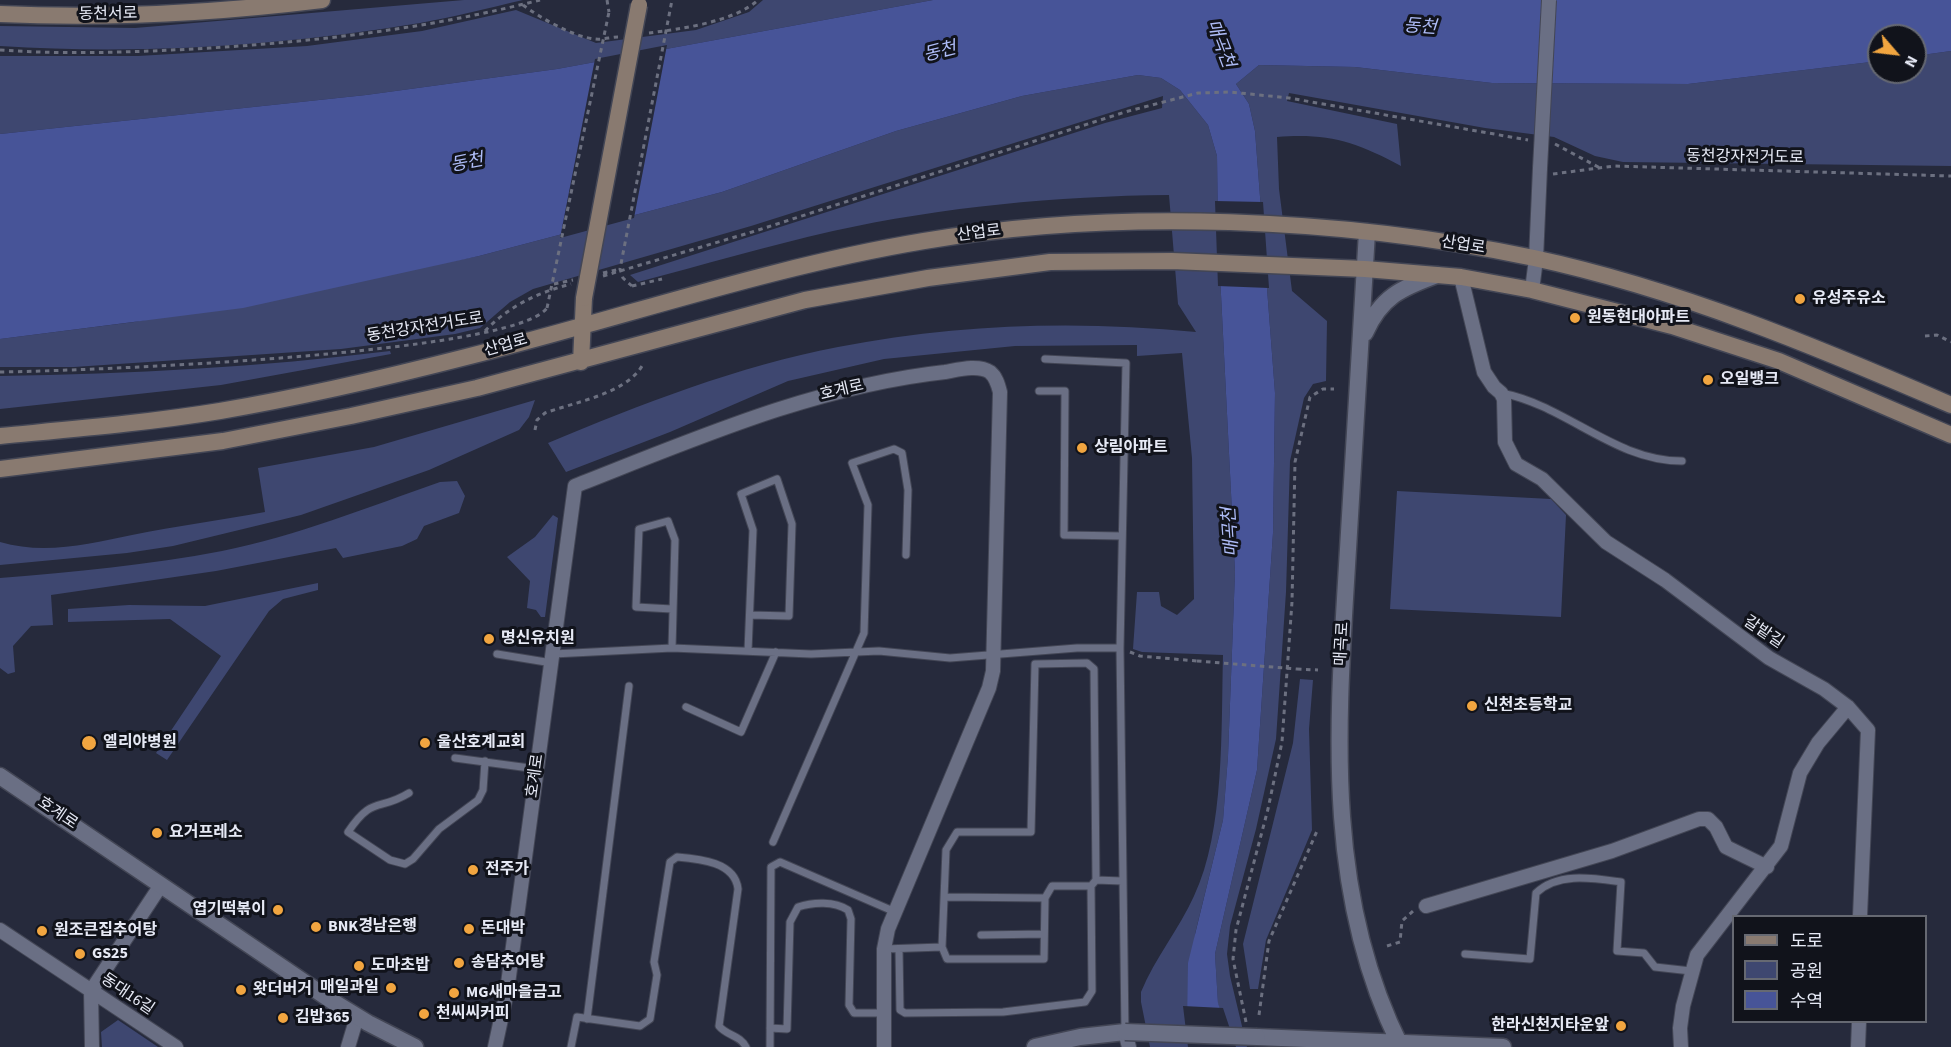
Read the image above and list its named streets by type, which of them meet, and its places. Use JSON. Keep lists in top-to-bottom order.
{
  "streets": {
    "main road": ["동천서로", "산업로"],
    "street": [
      "호계로",
      "갈밭길",
      "매곡로",
      "동대16길"
    ],
    "path": ["동천강자전거도로"]
  },
  "crossings": [
    ["산업로", "매곡로"]
  ],
  "water": ["동천", "매곡천"],
  "places": [
    "유성주유소",
    "원동현대아파트",
    "오일뱅크",
    "상림아파트",
    "명신유치원",
    "신천초등학교",
    "엘리야병원",
    "울산호계교회",
    "요거프레소",
    "전주가",
    "엽기떡볶이",
    "BNK경남은행",
    "돈대박",
    "원조큰집추어탕",
    "GS25",
    "송담추어탕",
    "도마초밥",
    "매일과일",
    "왓더버거",
    "MG새마을금고",
    "천씨씨커피",
    "김밥365",
    "한라신천지타운앞"
  ],
  "legend": ["도로", "공원", "수역"],
  "north": "bottom right"
}
